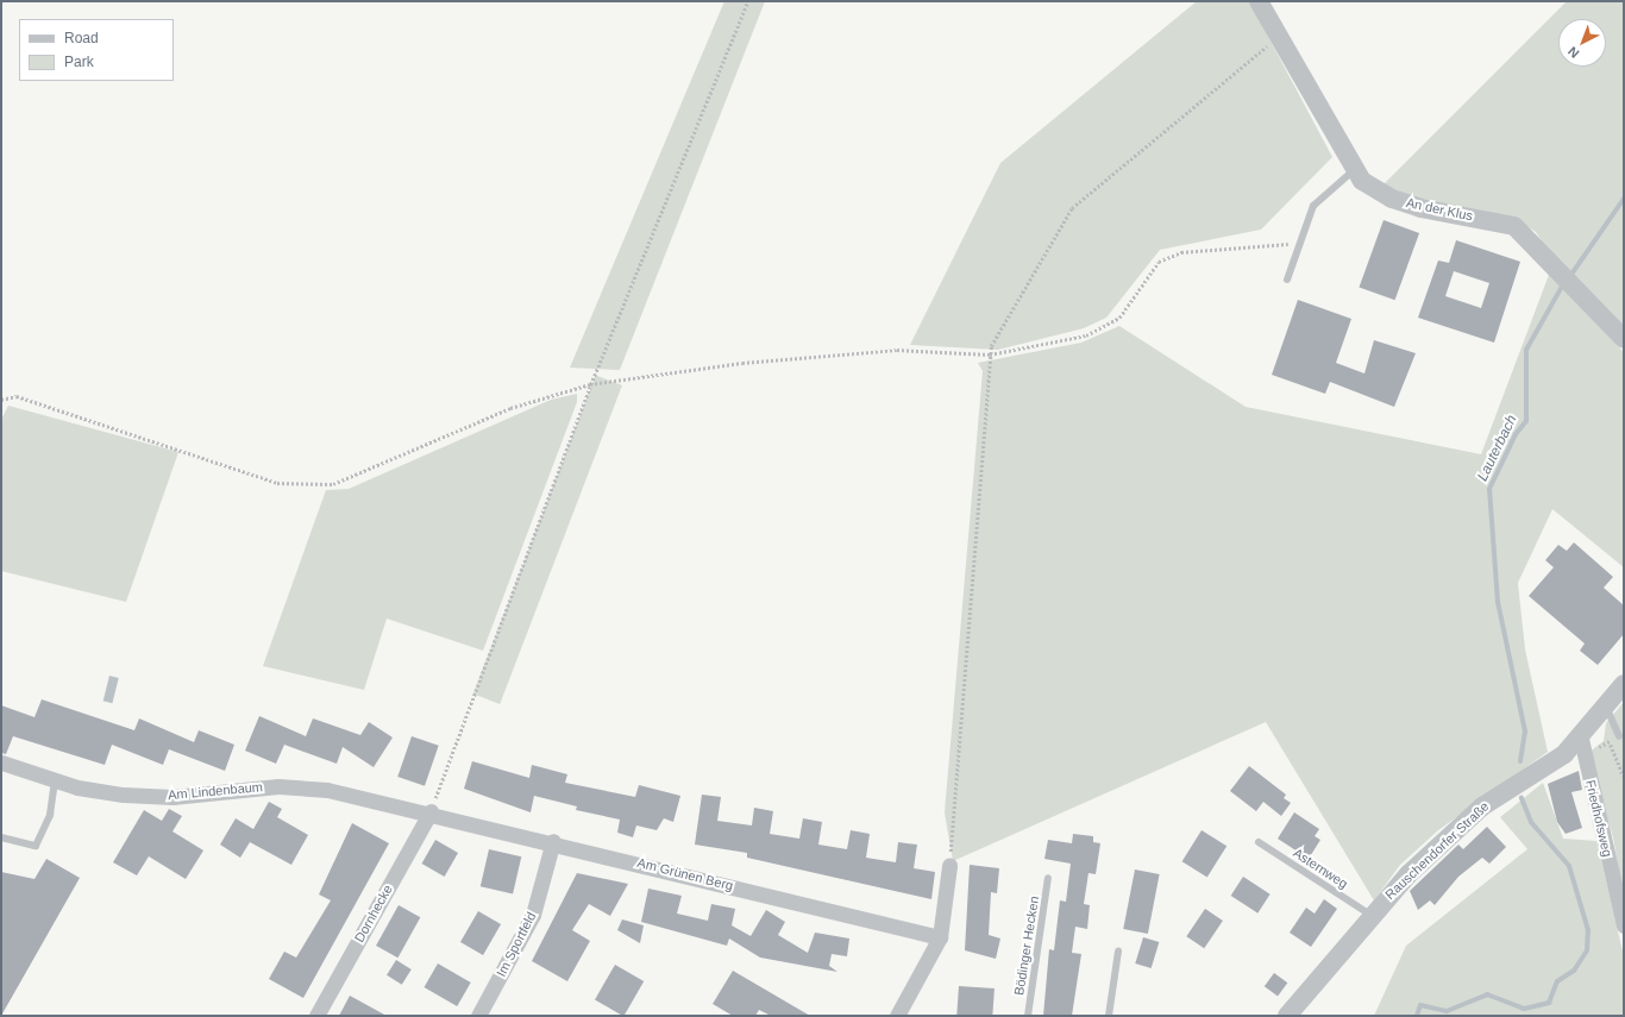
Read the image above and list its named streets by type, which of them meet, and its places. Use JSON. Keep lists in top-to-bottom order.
{
  "streets": {
    "street": [
      "An der Klus",
      "Am Lindenbaum",
      "Friedhofsweg",
      "Rauschendorfer Straße",
      "Am Grünen Berg",
      "Dornhecke",
      "Im Sportfeld"
    ],
    "lane": ["Asternweg", "Bödinger Hecken"]
  },
  "crossings": [
    ["Am Lindenbaum", "Am Grünen Berg"],
    ["Am Lindenbaum", "Dornhecke"],
    ["Friedhofsweg", "Rauschendorfer Straße"],
    ["Rauschendorfer Straße", "Asternweg"],
    ["Am Grünen Berg", "Dornhecke"],
    ["Am Grünen Berg", "Im Sportfeld"]
  ],
  "water": ["Lauterbach"],
  "legend": ["Road", "Park"],
  "north": "bottom left"
}
